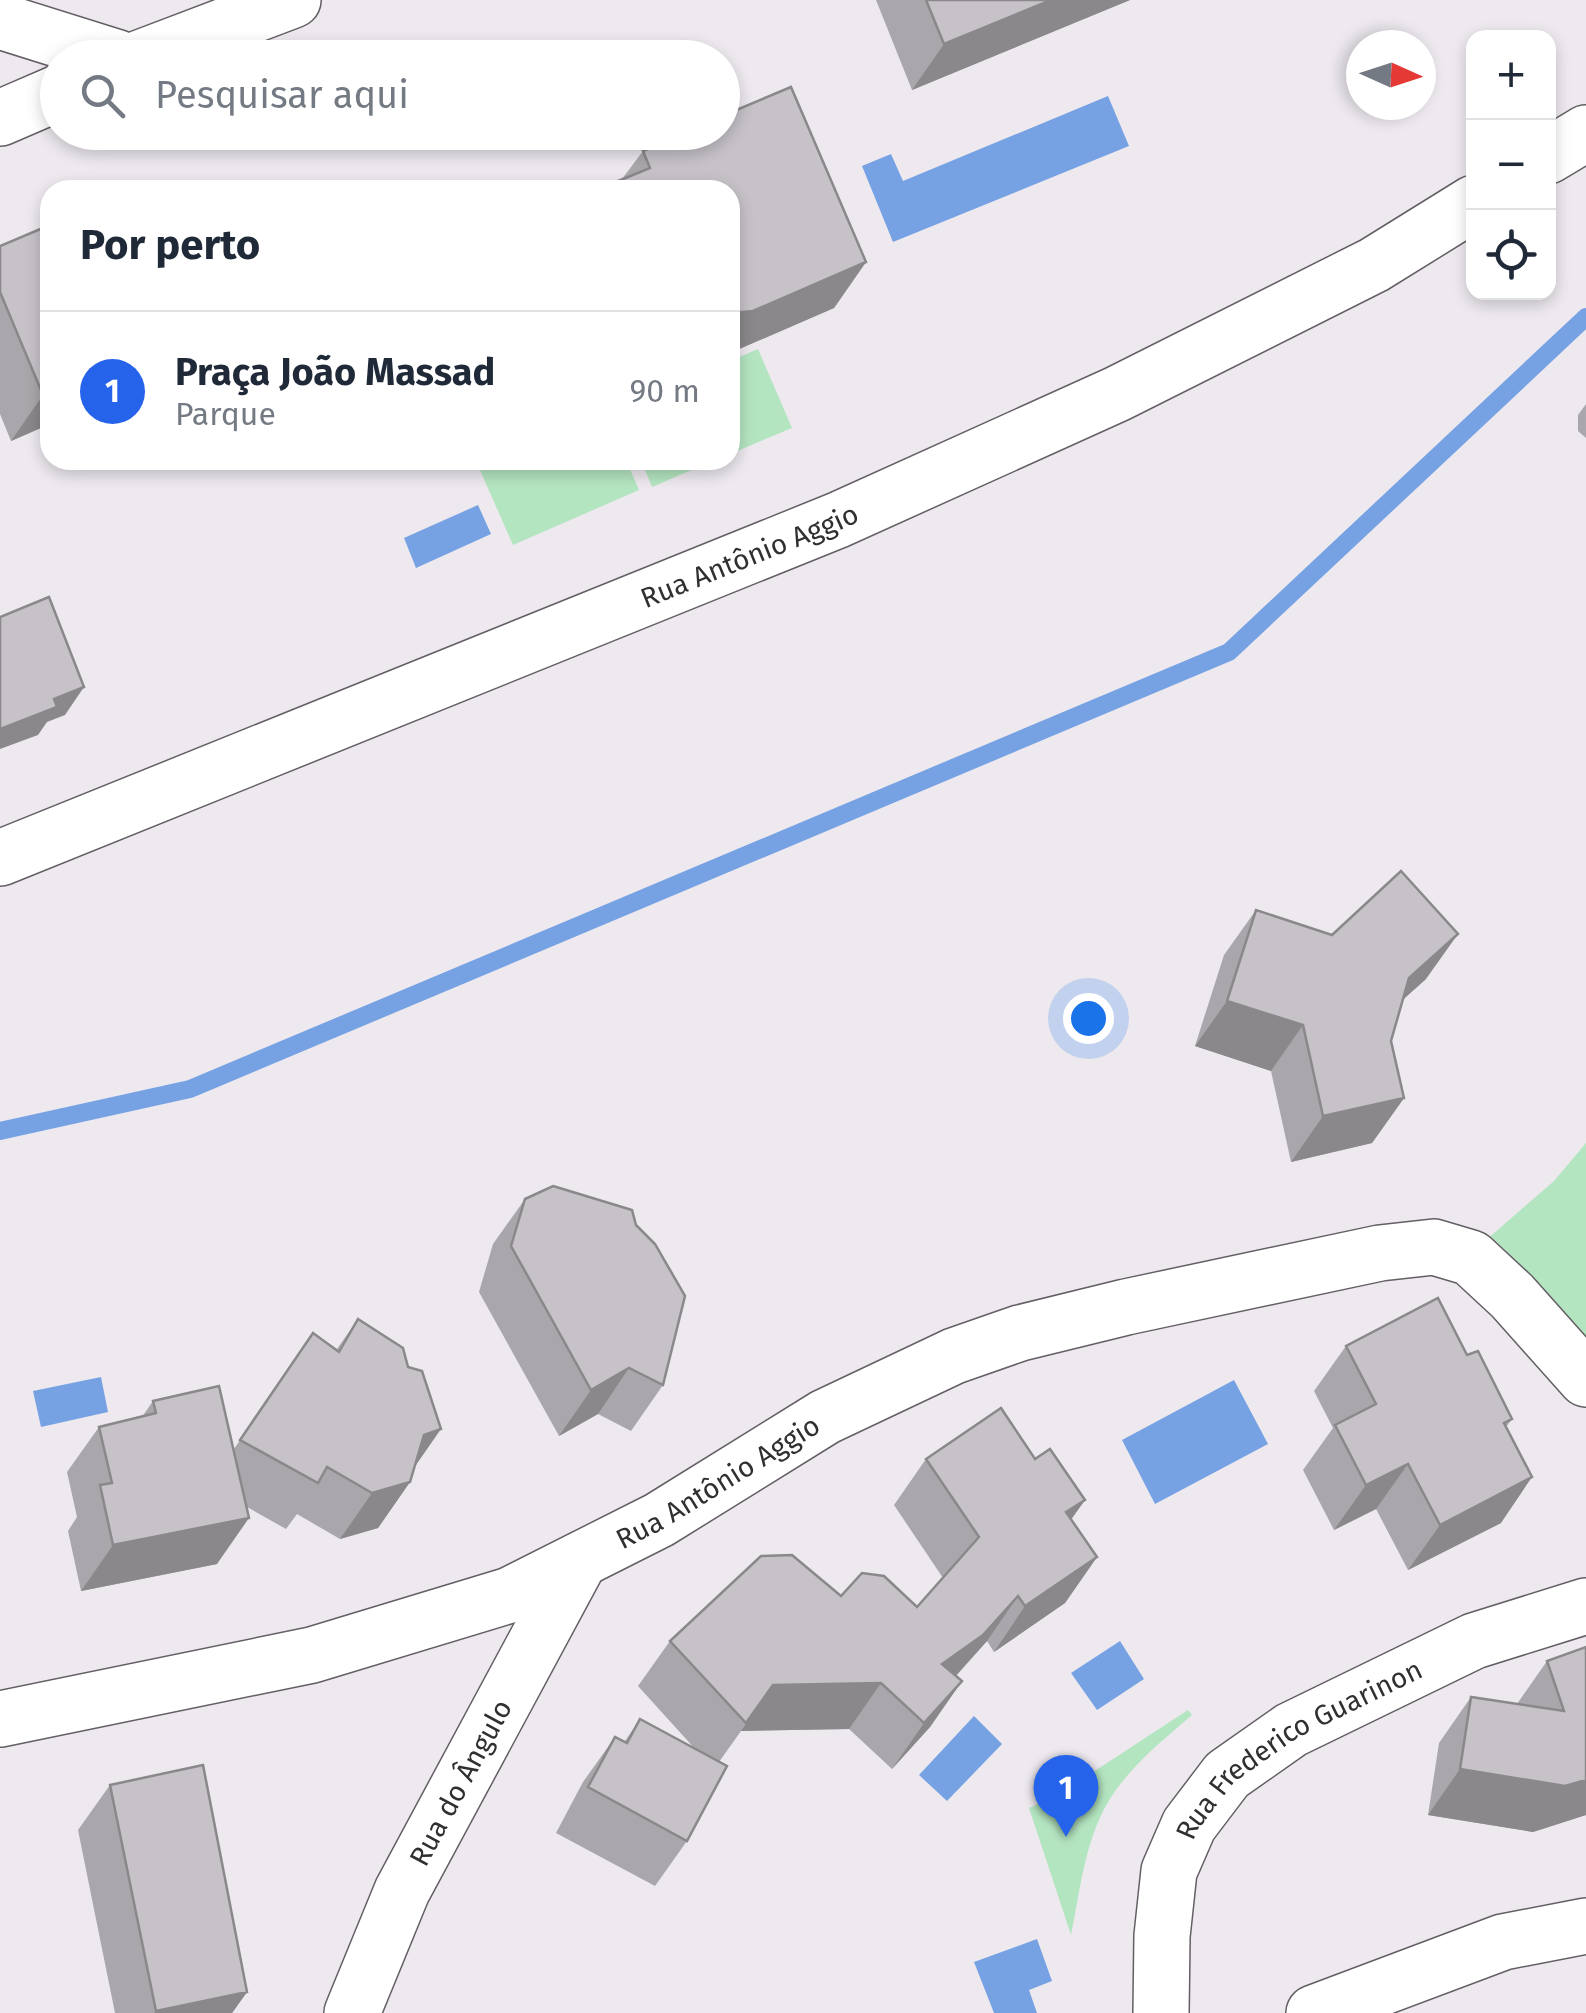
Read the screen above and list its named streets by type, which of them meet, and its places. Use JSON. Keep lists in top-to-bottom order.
{
  "streets": {
    "street": ["Rua Antônio Aggio", "Rua Frederico Guarinon", "Rua do Ângulo"]
  },
  "crossings": [
    ["Rua Antônio Aggio", "Rua do Ângulo"]
  ],
  "north": "right",
  "page": {
    "map_buttons": ["+", "−"],
    "search": "Pesquisar aqui",
    "heading": "Por perto",
    "list": [
      {
        "mark": "1",
        "name": "Praça João Massad",
        "note": "Parque",
        "value": "90 m"
      }
    ],
    "pins": "1"
  }
}
